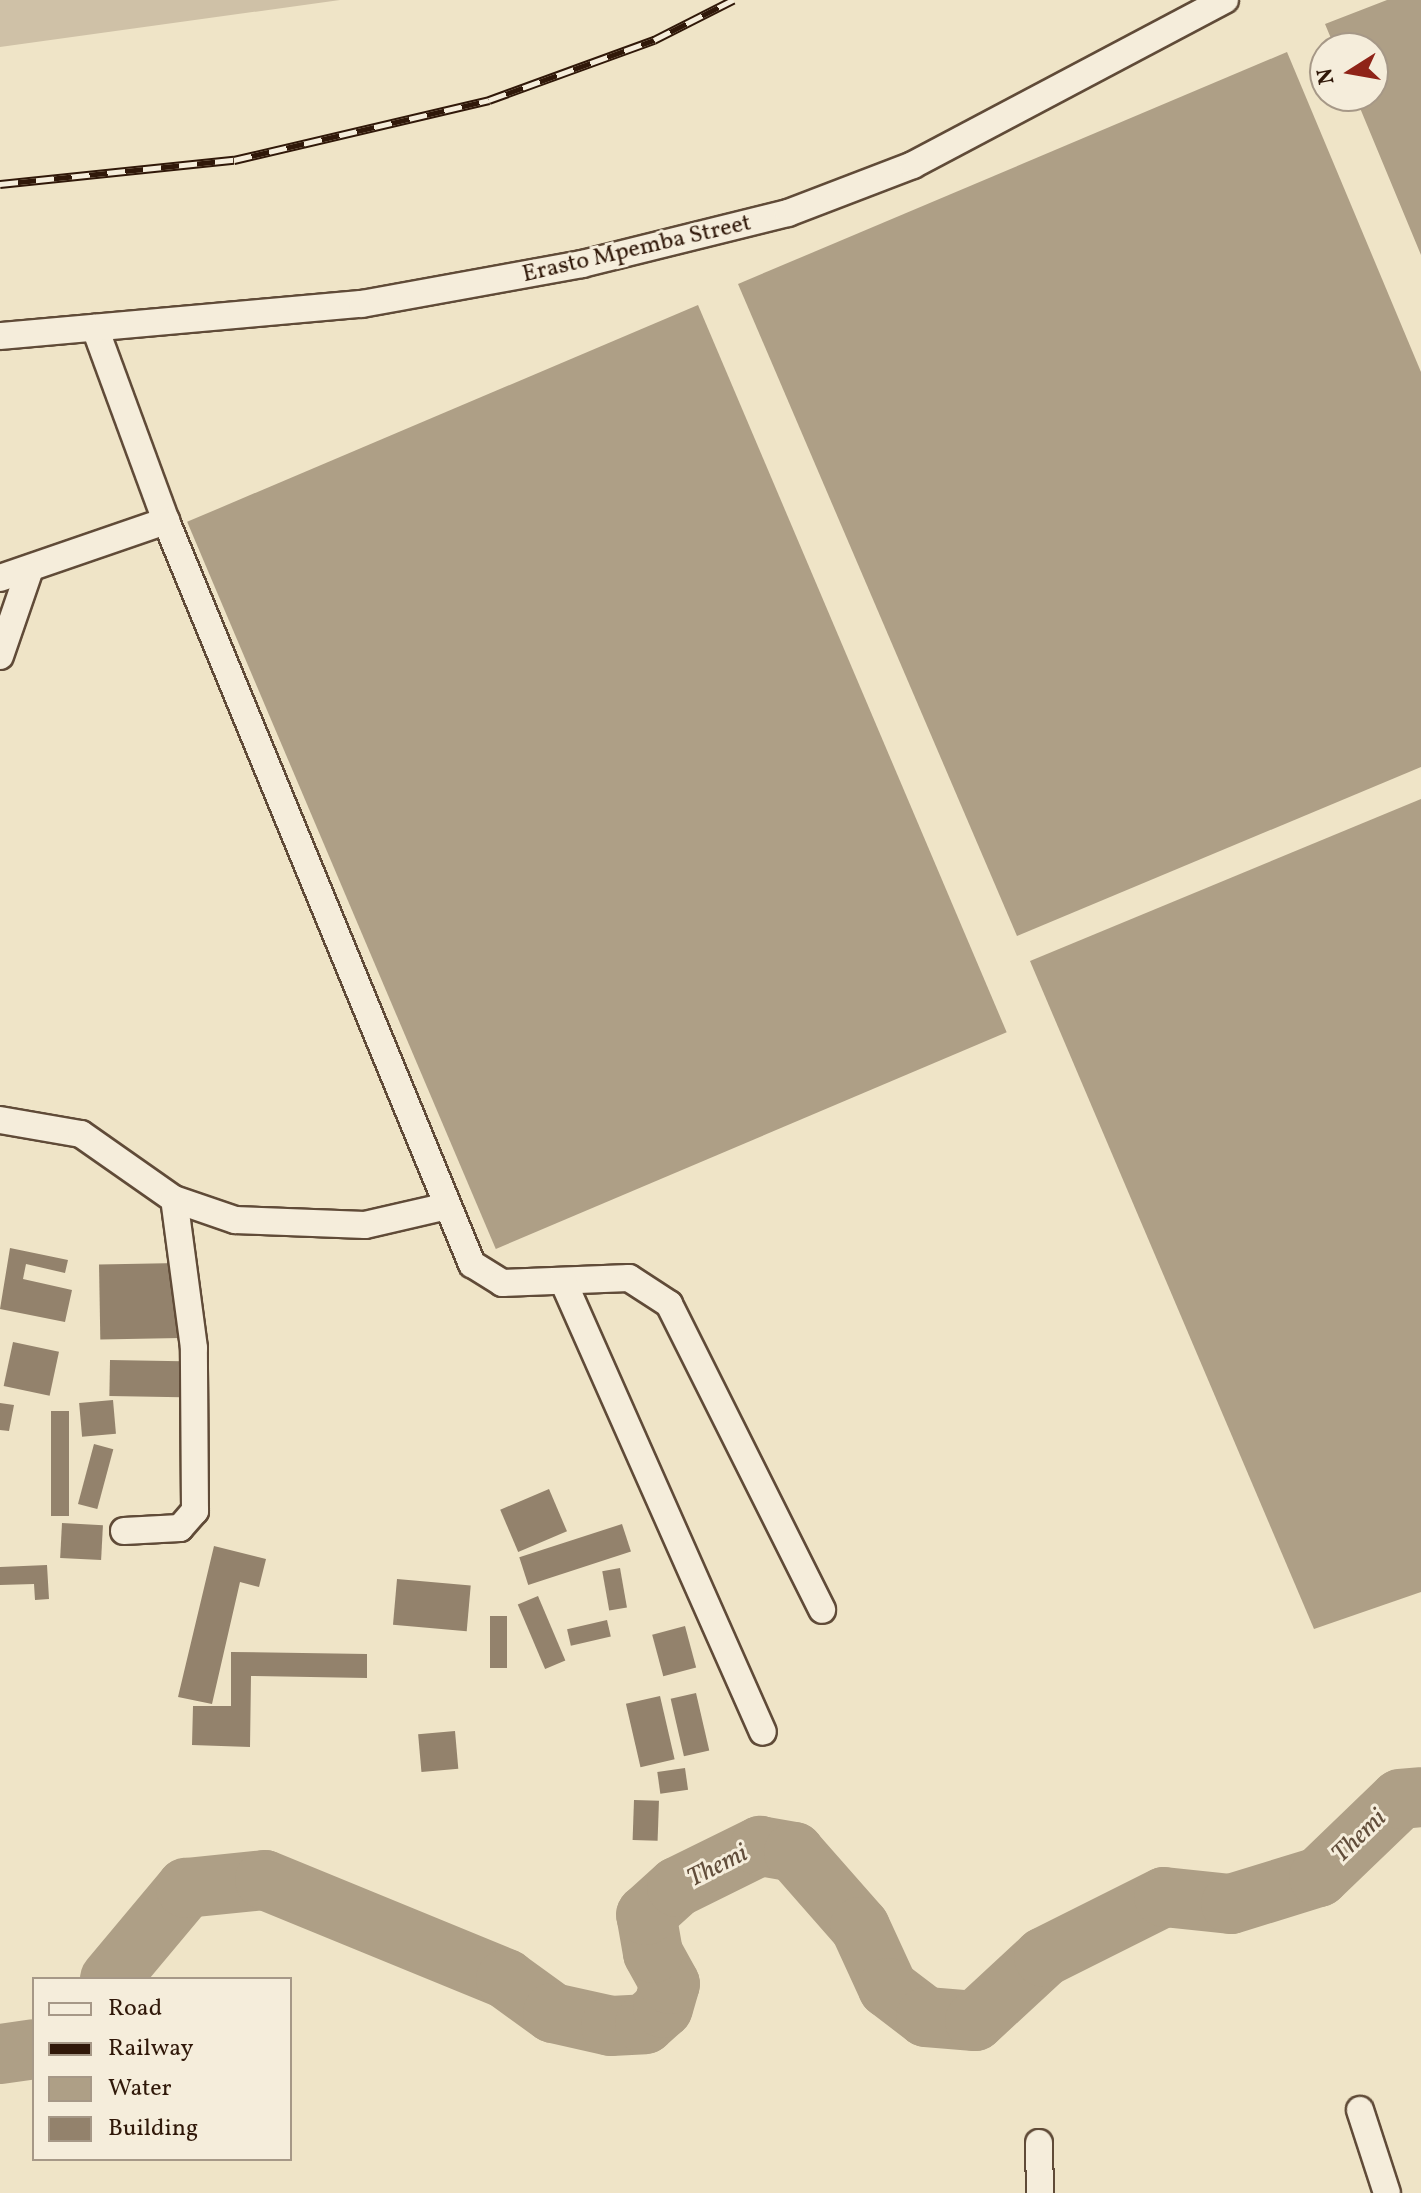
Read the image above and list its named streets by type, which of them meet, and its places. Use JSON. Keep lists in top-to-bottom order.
{
  "streets": {
    "street": ["Erasto Mpemba Street"]
  },
  "water": ["Themi"],
  "legend": [
    "Road",
    "Railway",
    "Water",
    "Building"
  ],
  "north": "left"
}
